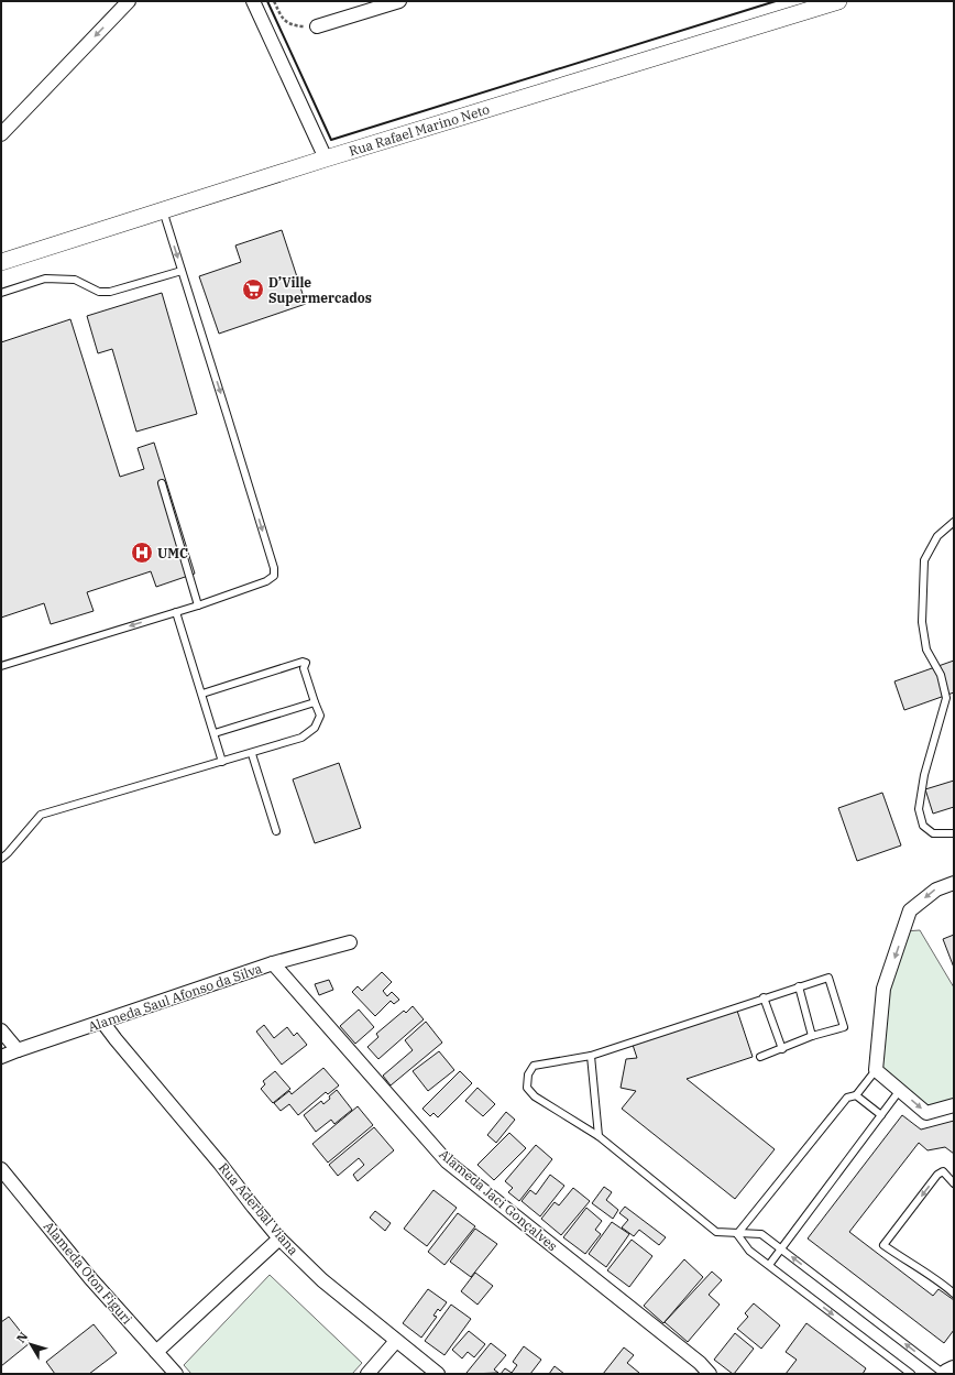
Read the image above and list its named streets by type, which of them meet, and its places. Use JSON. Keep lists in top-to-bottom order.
{
  "streets": {
    "street": [
      "Rua Rafael Marino Neto",
      "Alameda Saul Afonso da Silva",
      "Alameda Jaci Gonçalves",
      "Rua Aderbal Viana",
      "Alameda Oton Figuri"
    ]
  },
  "crossings": [
    ["Alameda Saul Afonso da Silva", "Alameda Jaci Gonçalves"],
    ["Alameda Saul Afonso da Silva", "Rua Aderbal Viana"]
  ],
  "places": {
    "supermarket": ["D’Ville Supermercados"],
    "hospital": ["UMC"]
  },
  "north": "top left"
}
